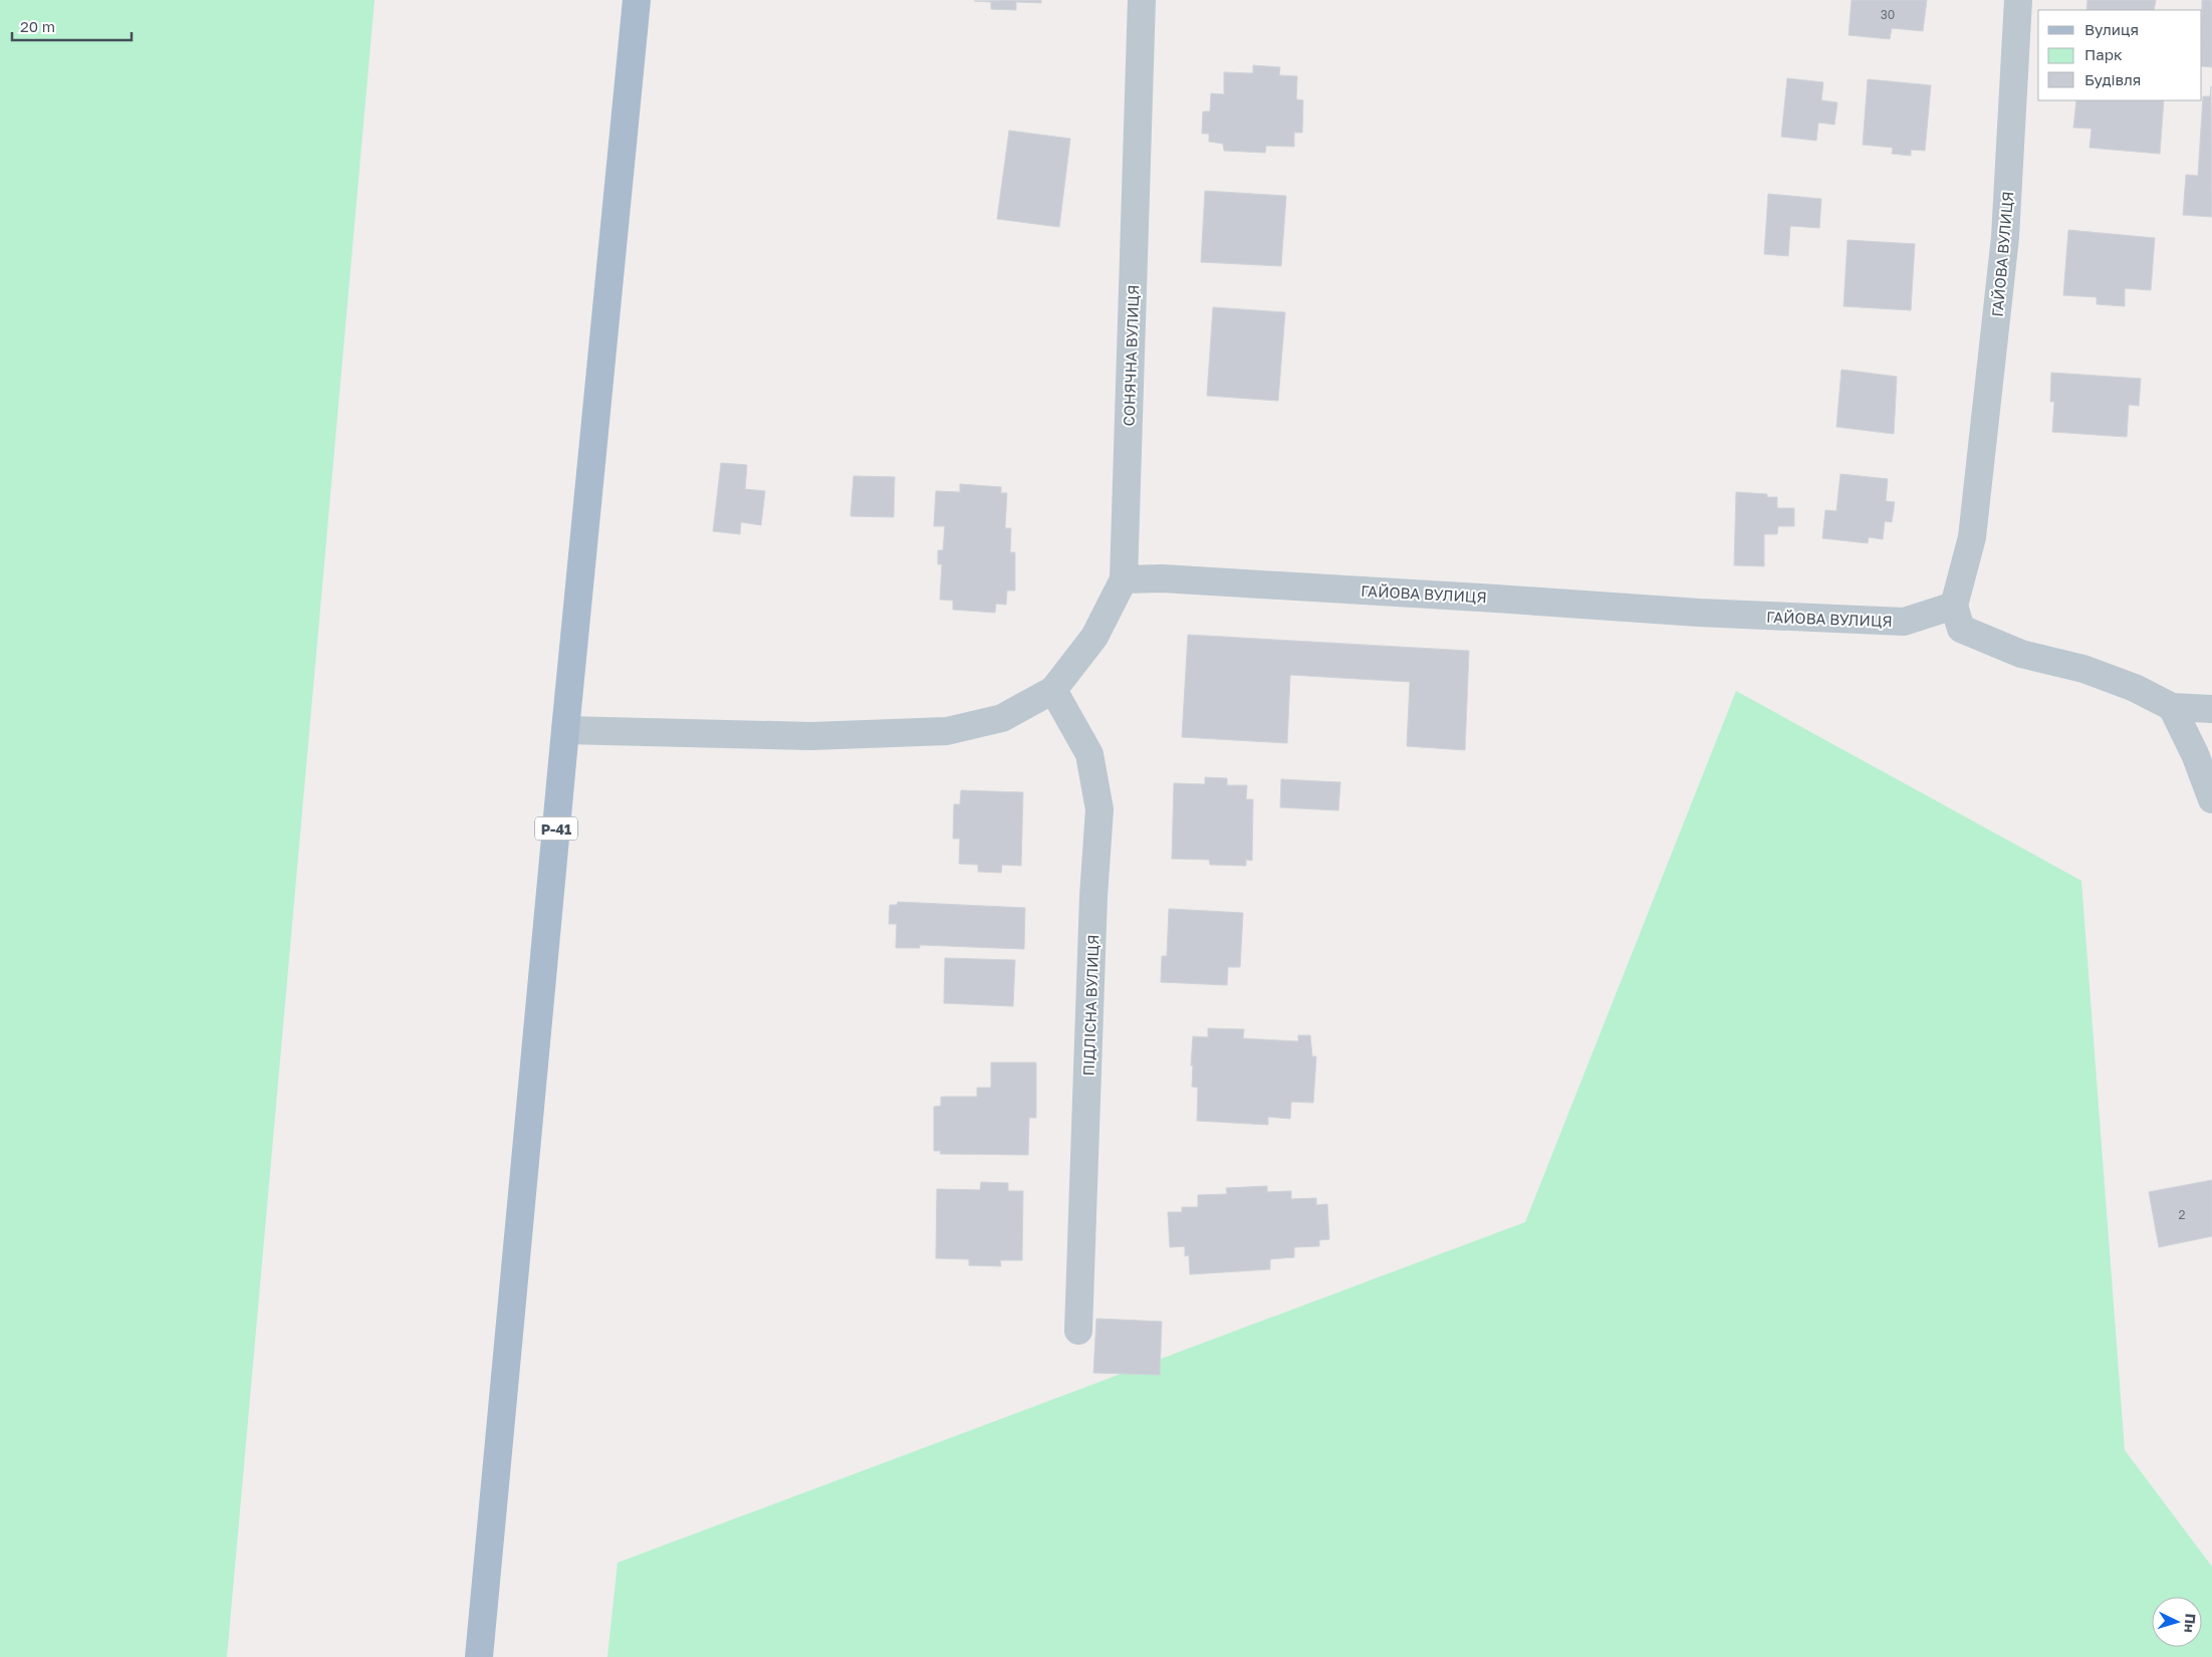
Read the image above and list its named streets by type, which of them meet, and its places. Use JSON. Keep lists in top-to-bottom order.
{
  "streets": {
    "main road": ["Р-41"],
    "street": ["ГАЙОВА ВУЛИЦЯ", "СОНЯЧНА ВУЛИЦЯ", "ПІДЛІСНА ВУЛИЦЯ"]
  },
  "crossings": [
    ["ГАЙОВА ВУЛИЦЯ", "СОНЯЧНА ВУЛИЦЯ"],
    ["СОНЯЧНА ВУЛИЦЯ", "ПІДЛІСНА ВУЛИЦЯ"]
  ],
  "house_numbers": ["30", "2"],
  "legend": ["Вулиця", "Парк", "Будівля"],
  "scale_bar": "20 m",
  "north": "right"
}
